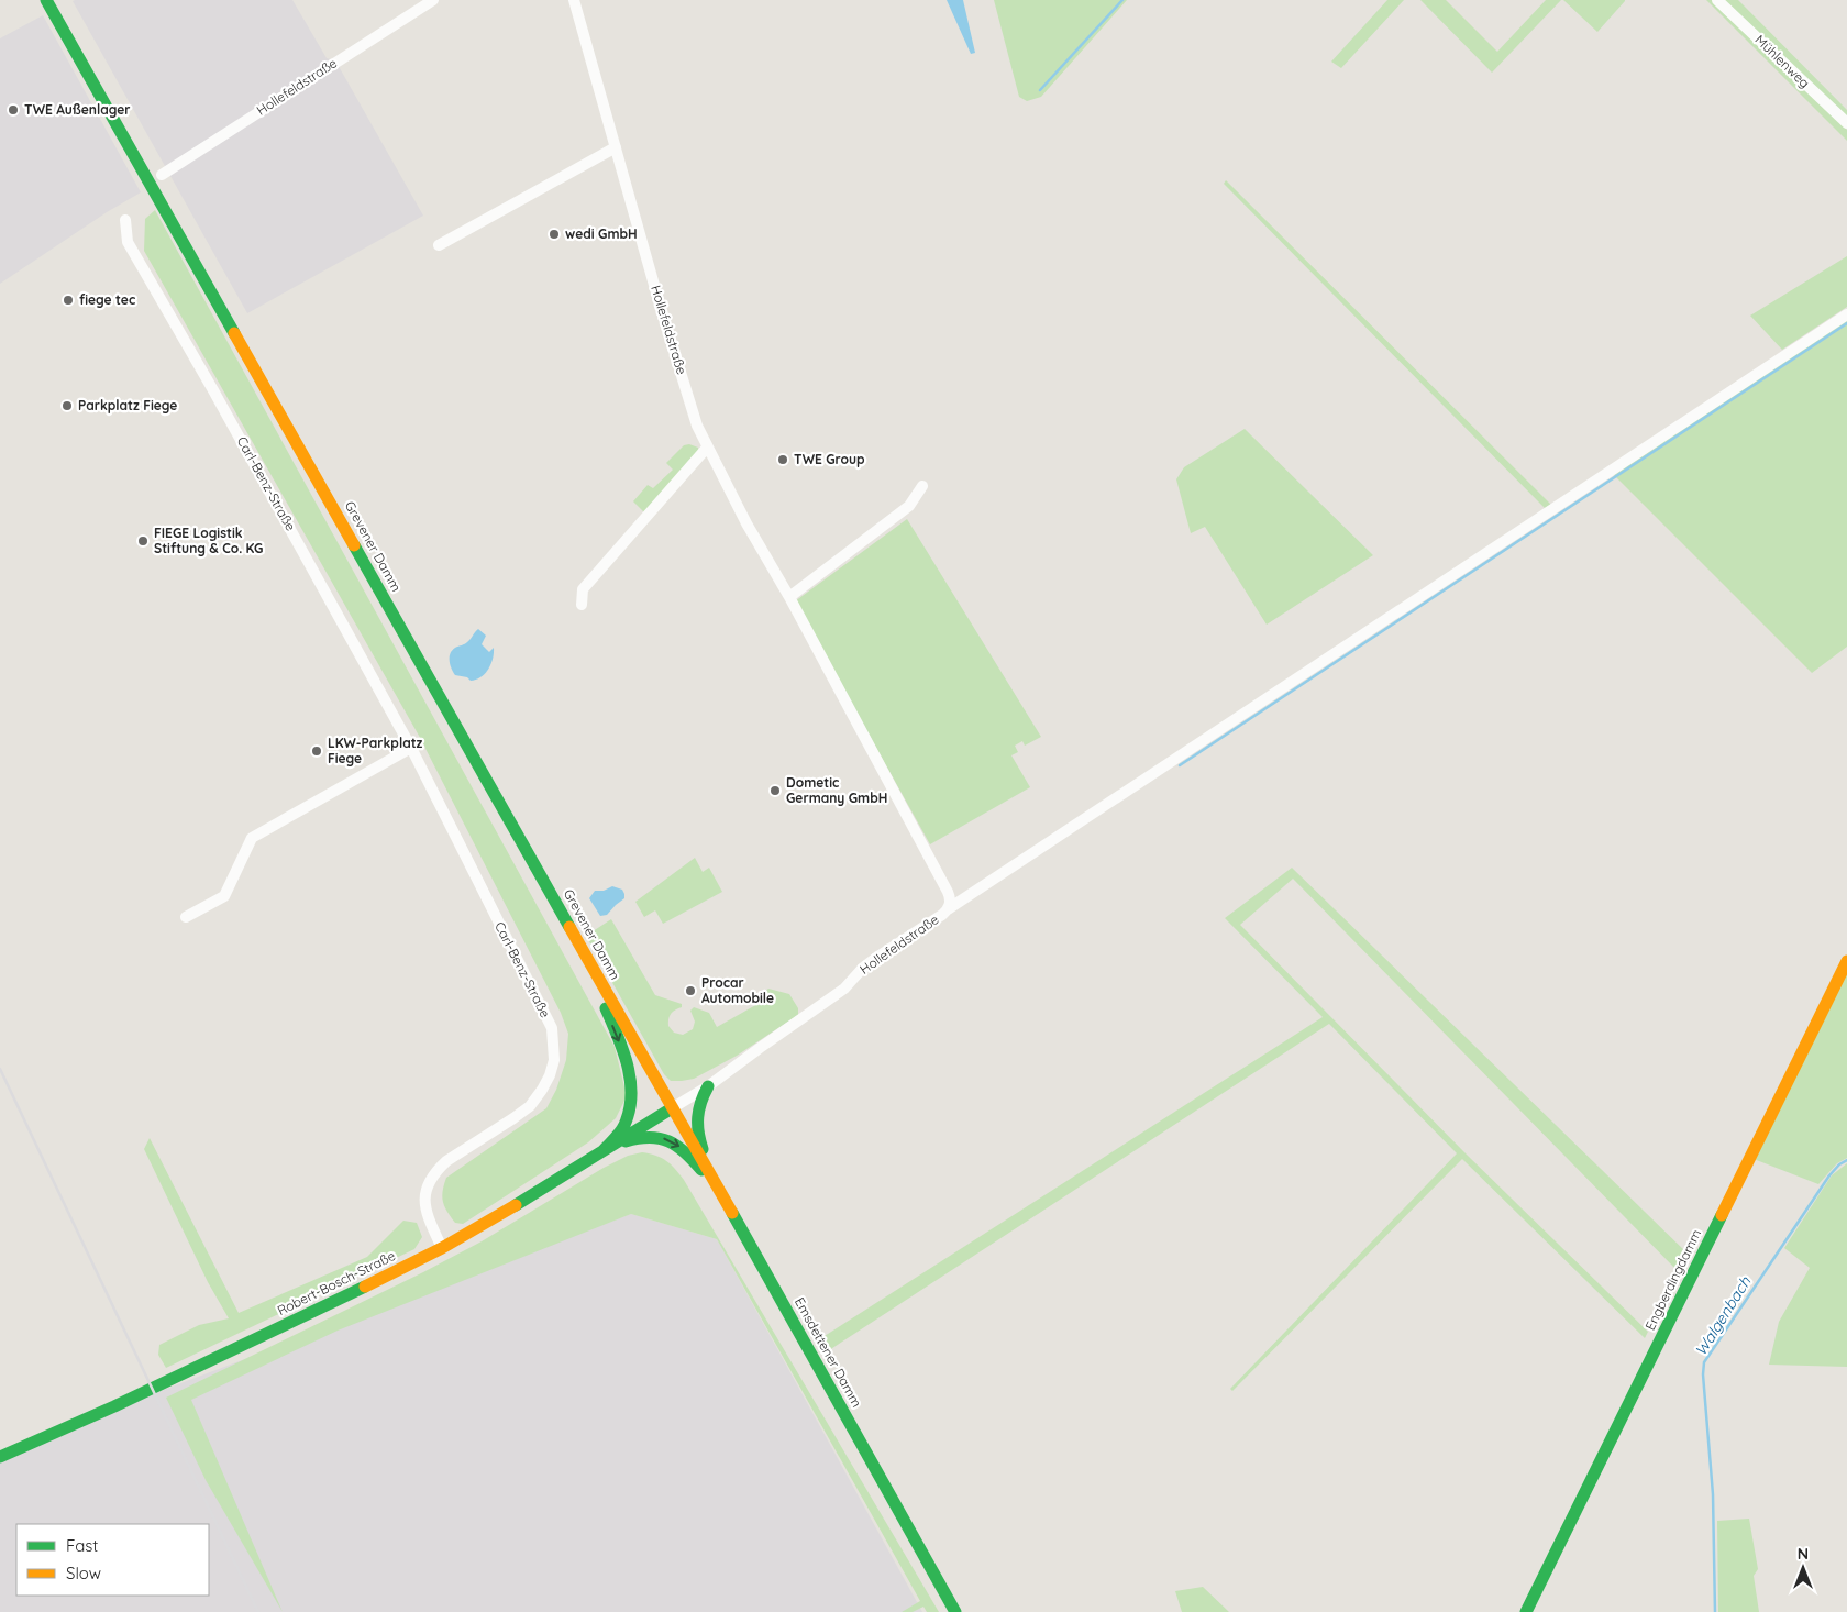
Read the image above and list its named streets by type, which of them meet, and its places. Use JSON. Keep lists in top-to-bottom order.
{
  "streets": {
    "main road": [
      "Grevener Damm",
      "Engberdingdamm",
      "Robert-Bosch-Straße",
      "Emsdettener Damm"
    ],
    "street": ["Mühlenweg", "Hollefeldstraße", "Carl-Benz-Straße"]
  },
  "crossings": [
    ["Hollefeldstraße", "Grevener Damm"],
    ["Hollefeldstraße", "Robert-Bosch-Straße"],
    ["Hollefeldstraße", "Emsdettener Damm"],
    ["Carl-Benz-Straße", "Robert-Bosch-Straße"],
    ["Grevener Damm", "Robert-Bosch-Straße"],
    ["Grevener Damm", "Emsdettener Damm"],
    ["Robert-Bosch-Straße", "Emsdettener Damm"]
  ],
  "water": ["Walgenbach"],
  "places": [
    "TWE Außenlager",
    "wedi GmbH",
    "fiege tec",
    "Parkplatz Fiege",
    "TWE Group",
    "FIEGE Logistik Stiftung & Co. KG",
    "LKW-Parkplatz Fiege",
    "Dometic Germany GmbH",
    "Procar Automobile"
  ],
  "legend": ["Fast", "Slow"],
  "north": "top"
}
